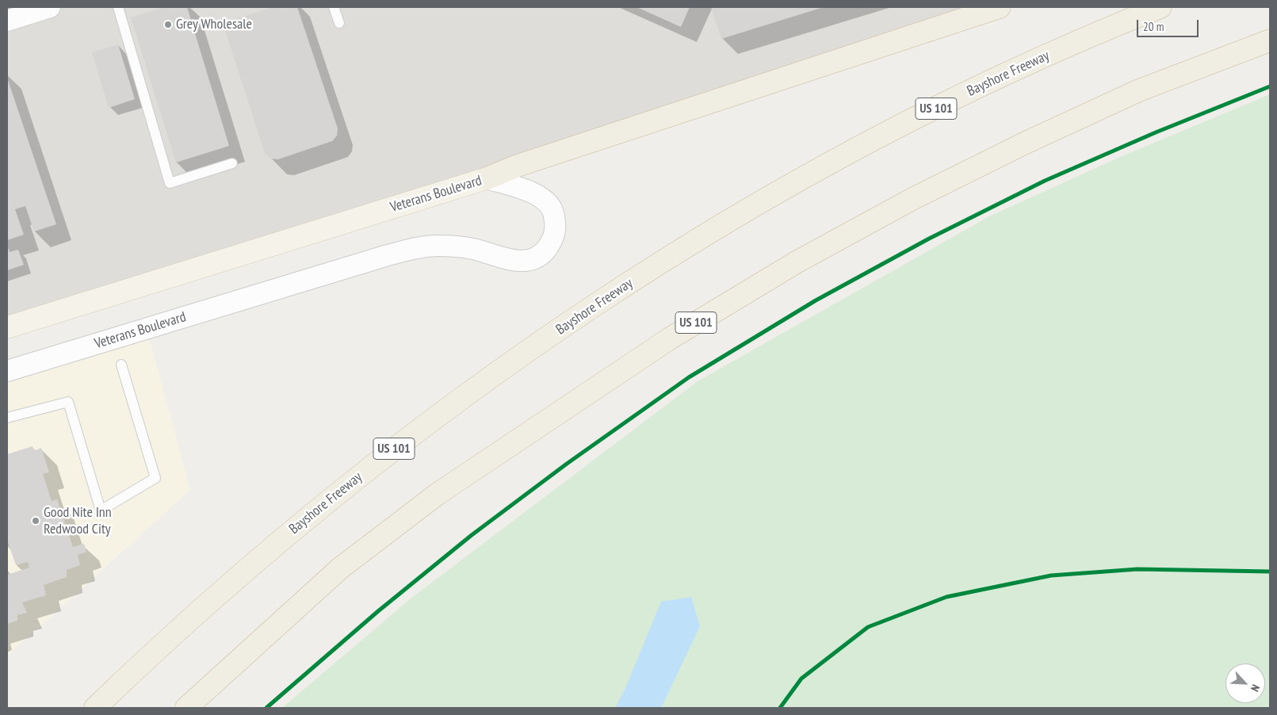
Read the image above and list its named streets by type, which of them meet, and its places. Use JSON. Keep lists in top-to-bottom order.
{
  "streets": {
    "highway": ["Bayshore Freeway", "US 101"],
    "main road": ["Veterans Boulevard"]
  },
  "places": ["Grey Wholesale", "Good Nite Inn Redwood City"],
  "scale_bar": "20 m",
  "north": "bottom right"
}
